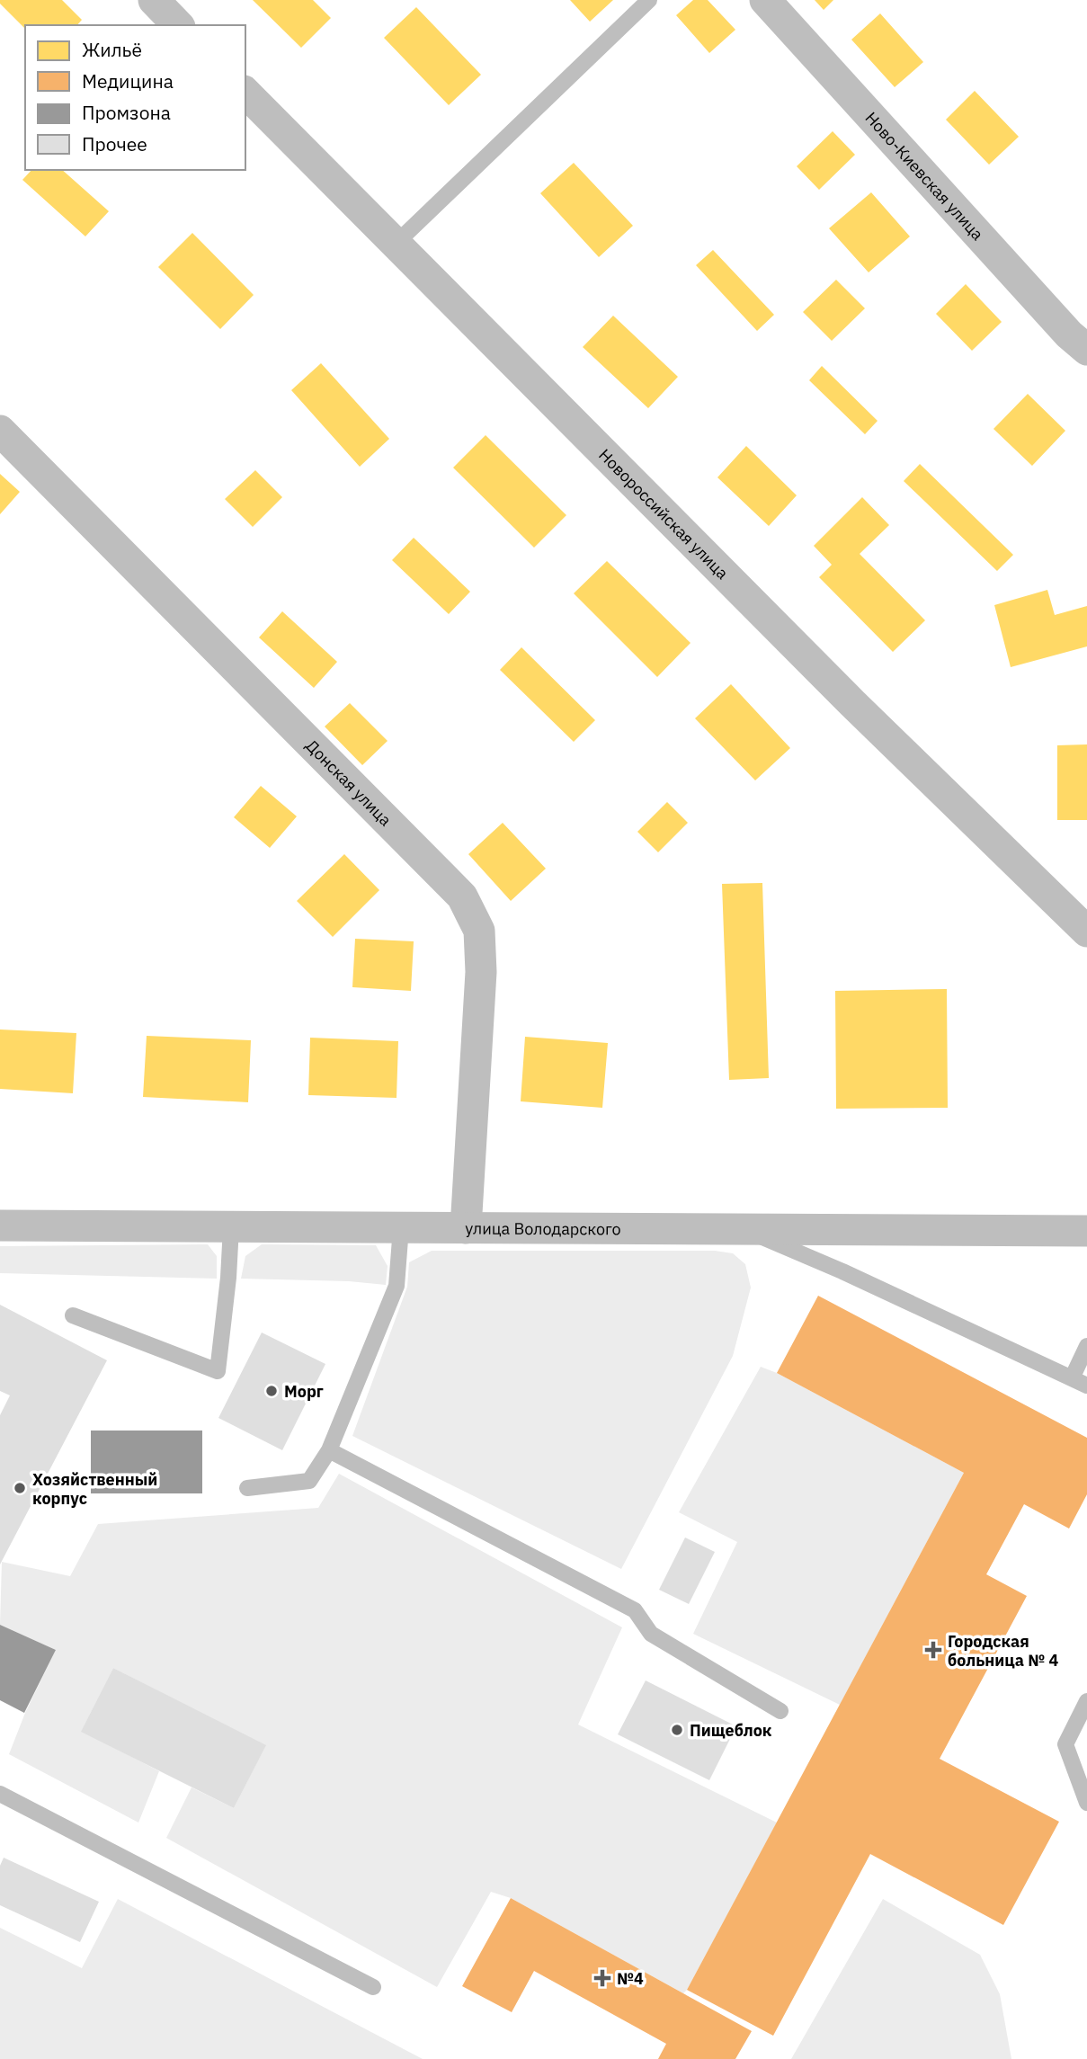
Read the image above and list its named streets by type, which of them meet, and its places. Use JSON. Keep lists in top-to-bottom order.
{
  "streets": {
    "street": [
      "Ново-Киевская улица",
      "Новороссийская улица",
      "Донская улица",
      "улица Володарского"
    ]
  },
  "crossings": [
    ["Донская улица", "улица Володарского"]
  ],
  "places": {
    "other": ["Морг", "Хозяйственный корпус", "Пищеблок"],
    "health": ["Городская больница № 4", "№4"]
  },
  "legend": [
    "Жильё",
    "Медицина",
    "Промзона",
    "Прочее"
  ]
}
